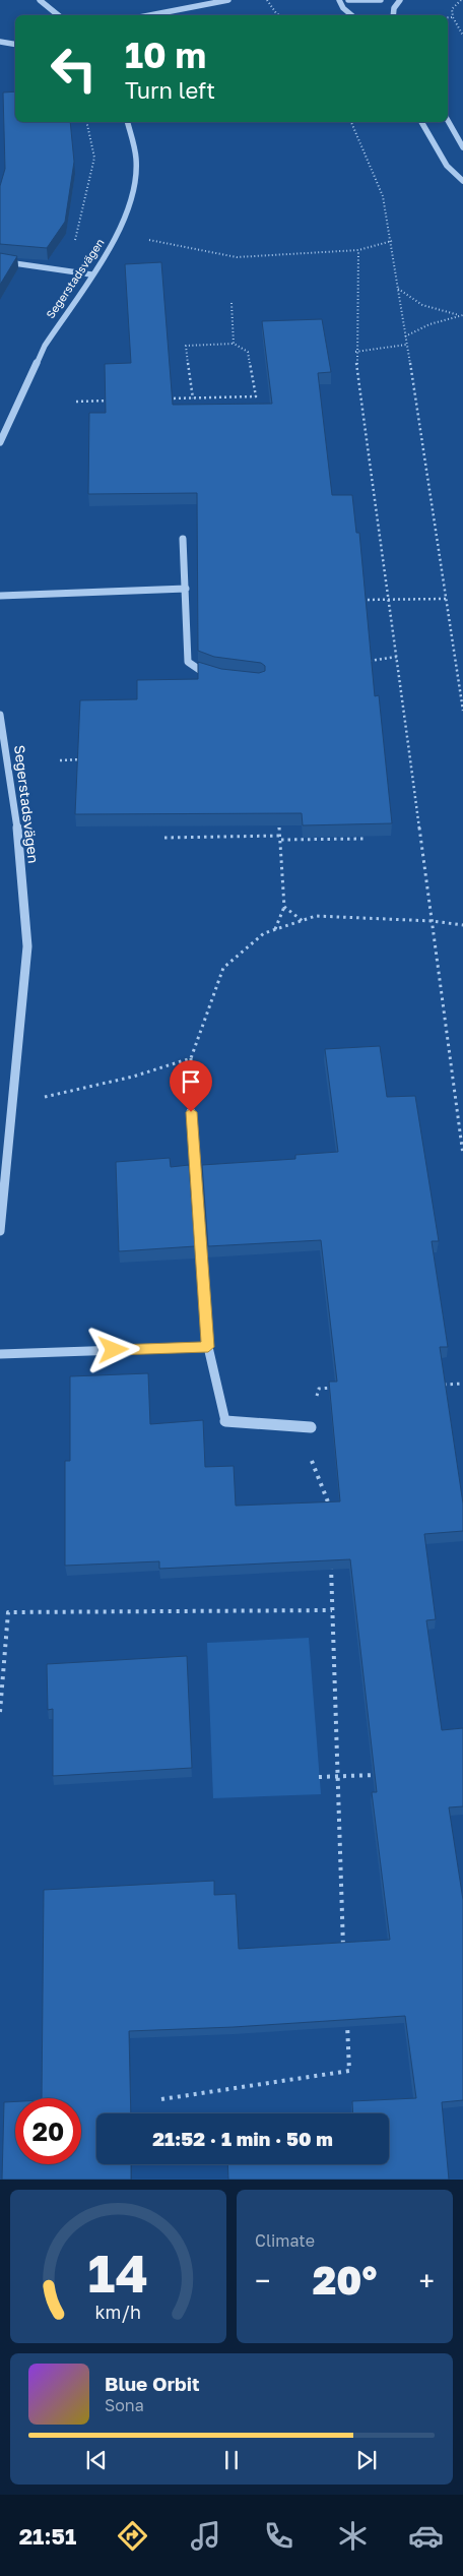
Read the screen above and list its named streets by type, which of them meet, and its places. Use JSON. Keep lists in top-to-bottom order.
{
  "streets": {
    "street": ["Segerstadsvägen"]
  },
  "page": {
    "turn": ["10 m", "Turn left"],
    "limit": "20",
    "trip": "21:52 · 1 min · 50 m",
    "tile": "Climate",
    "heat": ["−", "20°", "+"],
    "song": ["Blue Orbit", "Sona"],
    "tabs": "21:51",
    "gauge": ["14", "km/h"]
  }
}
